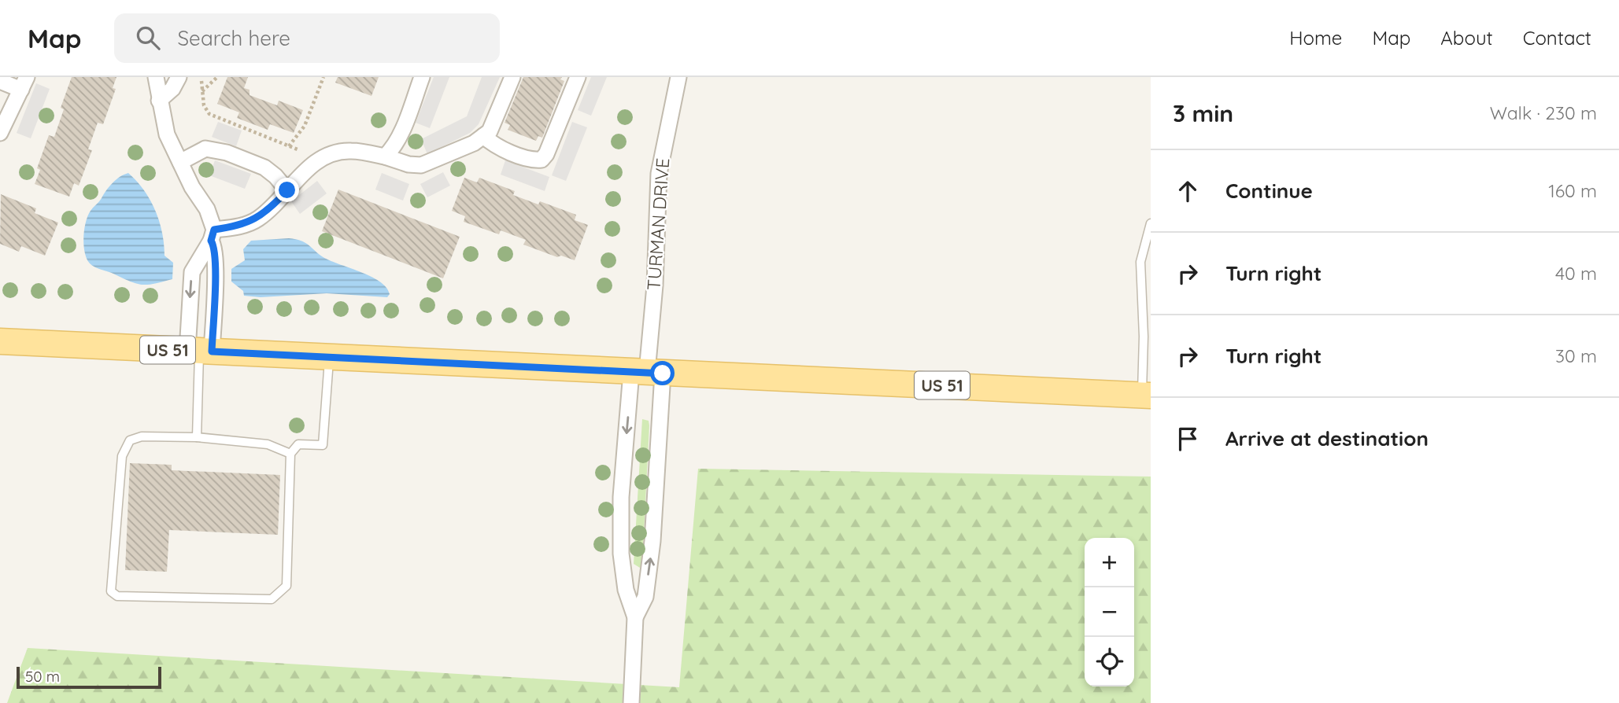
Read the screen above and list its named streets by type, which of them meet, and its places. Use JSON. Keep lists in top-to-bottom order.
{
  "streets": {
    "main road": ["US 51"],
    "street": ["TURMAN DRIVE"]
  },
  "crossings": [
    ["TURMAN DRIVE", "US 51"]
  ],
  "scale_bar": "50 m",
  "page": {
    "header": "Map",
    "search": "Search here",
    "nav": [
      "Home",
      "Map",
      "About",
      "Contact"
    ],
    "heading": ["3 min", "Walk · 230 m"],
    "list": [
      ["Continue", "160 m"],
      ["Turn right", "40 m"],
      ["Turn right", "30 m"],
      "Arrive at destination"
    ],
    "map_buttons": ["+", "−"],
    "scale": "50 m"
  }
}
